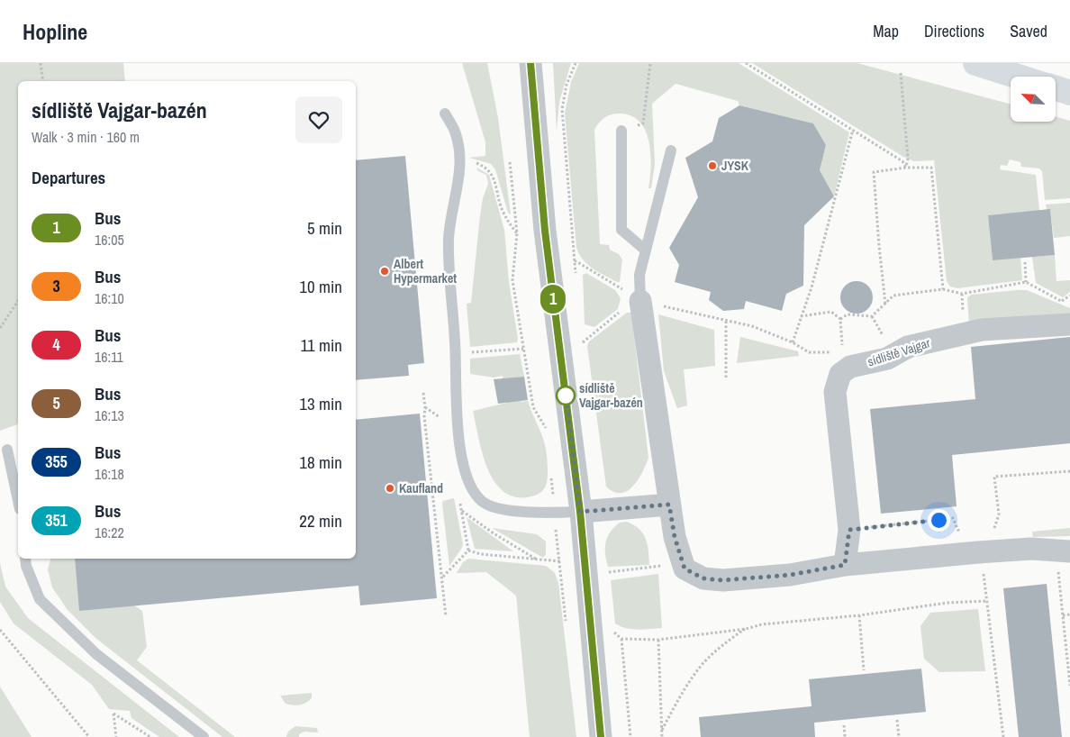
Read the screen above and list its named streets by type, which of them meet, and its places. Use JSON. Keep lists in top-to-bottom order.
{
  "streets": {
    "street": ["sídliště Vajgar"]
  },
  "places": [
    "JYSK",
    "Albert Hypermarket",
    "sídliště Vajgar-bazén",
    "Kaufland"
  ],
  "lines": ["bus line 1"],
  "north": "top left",
  "page": {
    "header": "Hopline",
    "nav": ["Map", "Directions", "Saved"],
    "on_map": "1",
    "heading": [
      ["sídliště Vajgar-bazén", "Walk · 3 min · 160 m"],
      "Departures"
    ],
    "list": [
      {
        "mark": "1",
        "name": "Bus",
        "note": "16:05",
        "value": "5 min"
      },
      {
        "mark": "3",
        "name": "Bus",
        "note": "16:10",
        "value": "10 min"
      },
      {
        "mark": "4",
        "name": "Bus",
        "note": "16:11",
        "value": "11 min"
      },
      {
        "mark": "5",
        "name": "Bus",
        "note": "16:13",
        "value": "13 min"
      },
      {
        "mark": "355",
        "name": "Bus",
        "note": "16:18",
        "value": "18 min"
      },
      {
        "mark": "351",
        "name": "Bus",
        "note": "16:22",
        "value": "22 min"
      }
    ]
  }
}
